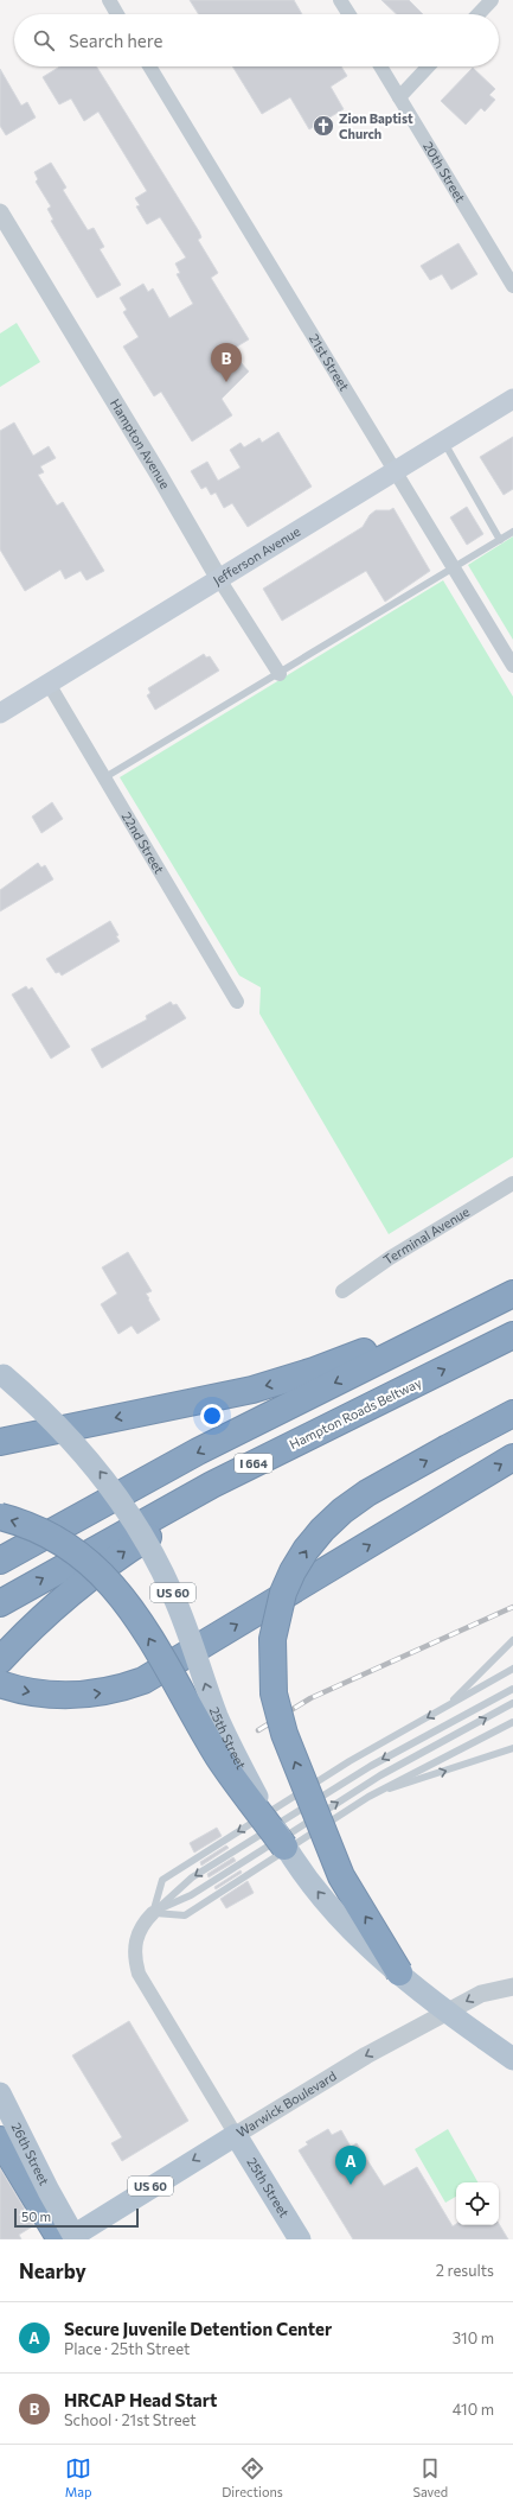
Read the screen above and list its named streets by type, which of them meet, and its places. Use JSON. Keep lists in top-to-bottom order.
{
  "streets": {
    "highway": ["Hampton Roads Beltway", "I 664"],
    "main road": [
      "Jefferson Avenue",
      "US 60",
      "25th Street",
      "Warwick Boulevard",
      "26th Street"
    ],
    "street": [
      "20th Street",
      "21st Street",
      "Hampton Avenue",
      "22nd Street",
      "Terminal Avenue"
    ]
  },
  "crossings": [
    ["21st Street", "Jefferson Avenue"],
    ["Hampton Avenue", "Jefferson Avenue"],
    ["Jefferson Avenue", "22nd Street"],
    ["25th Street", "Warwick Boulevard"]
  ],
  "one_way": ["25th Street", "Warwick Boulevard"],
  "places": {
    "church": ["Zion Baptist Church"]
  },
  "scale_bar": "50 m",
  "page": {
    "search": "Search here",
    "pins": ["B", "A"],
    "scale": "50 m",
    "heading": ["Nearby", "2 results"],
    "list": [
      {
        "mark": "A",
        "name": "Secure Juvenile Detention Center",
        "note": "Place · 25th Street",
        "value": "310 m"
      },
      {
        "mark": "B",
        "name": "HRCAP Head Start",
        "note": "School · 21st Street",
        "value": "410 m"
      }
    ],
    "nav": ["Map", "Directions", "Saved"]
  }
}
